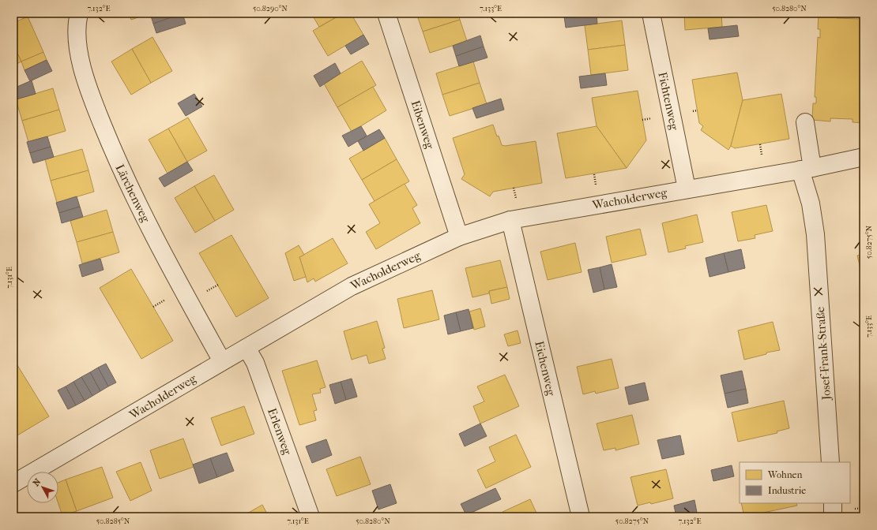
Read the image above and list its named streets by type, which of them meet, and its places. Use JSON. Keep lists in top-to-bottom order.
{
  "streets": {
    "street": [
      "Fichtenweg",
      "Eibenweg",
      "Lärchenweg",
      "Wacholderweg",
      "Josef-Frank-Straße",
      "Eichenweg",
      "Erlenweg"
    ]
  },
  "crossings": [
    ["Fichtenweg", "Wacholderweg"],
    ["Eibenweg", "Wacholderweg"],
    ["Lärchenweg", "Wacholderweg"],
    ["Wacholderweg", "Josef-Frank-Straße"],
    ["Wacholderweg", "Eichenweg"],
    ["Wacholderweg", "Erlenweg"]
  ],
  "legend": ["Wohnen", "Industrie"],
  "north": "top left",
  "coordinates": [
    "7.132°E",
    "50.8290°N",
    "7.133°E",
    "50.8280°N",
    "50.8275°N",
    "7.131°E",
    "50.8285°N"
  ]
}
